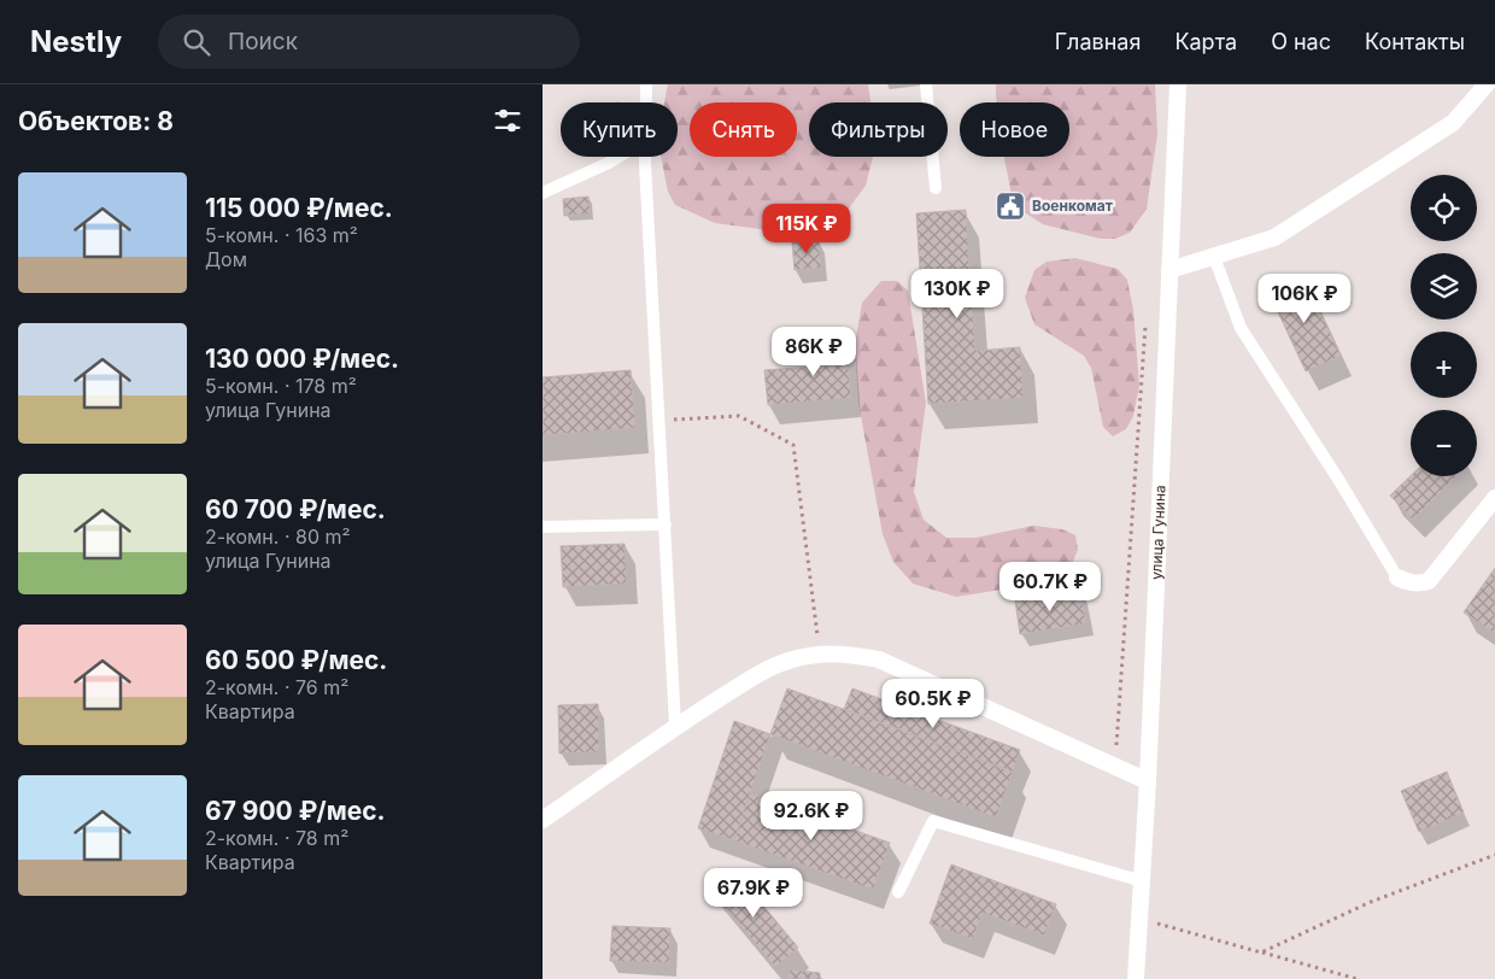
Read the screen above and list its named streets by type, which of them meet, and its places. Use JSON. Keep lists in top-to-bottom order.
{
  "streets": {
    "street": ["улица Гунина"]
  },
  "places": {
    "public building": ["Военкомат"]
  },
  "page": {
    "header": "Nestly",
    "search": "Поиск",
    "nav": [
      "Главная",
      "Карта",
      "О нас",
      "Контакты"
    ],
    "heading": "Объектов: 8",
    "chip": [
      "Купить",
      "Снять",
      "Фильтры",
      "Новое"
    ],
    "list": [
      {
        "name": "115 000 ₽/мес.",
        "note": "5-комн. · 163 m² · Дом"
      },
      {
        "name": "130 000 ₽/мес.",
        "note": "5-комн. · 178 m² · улица Гунина"
      },
      {
        "name": "60 700 ₽/мес.",
        "note": "2-комн. · 80 m² · улица Гунина"
      },
      {
        "name": "60 500 ₽/мес.",
        "note": "2-комн. · 76 m² · Квартира"
      },
      {
        "name": "67 900 ₽/мес.",
        "note": "2-комн. · 78 m² · Квартира"
      }
    ],
    "map_buttons": ["+", "−"],
    "price": [
      "115K ₽",
      "130K ₽",
      "106K ₽",
      "86K ₽",
      "60.7K ₽",
      "60.5K ₽",
      "92.6K ₽",
      "67.9K ₽"
    ]
  }
}
